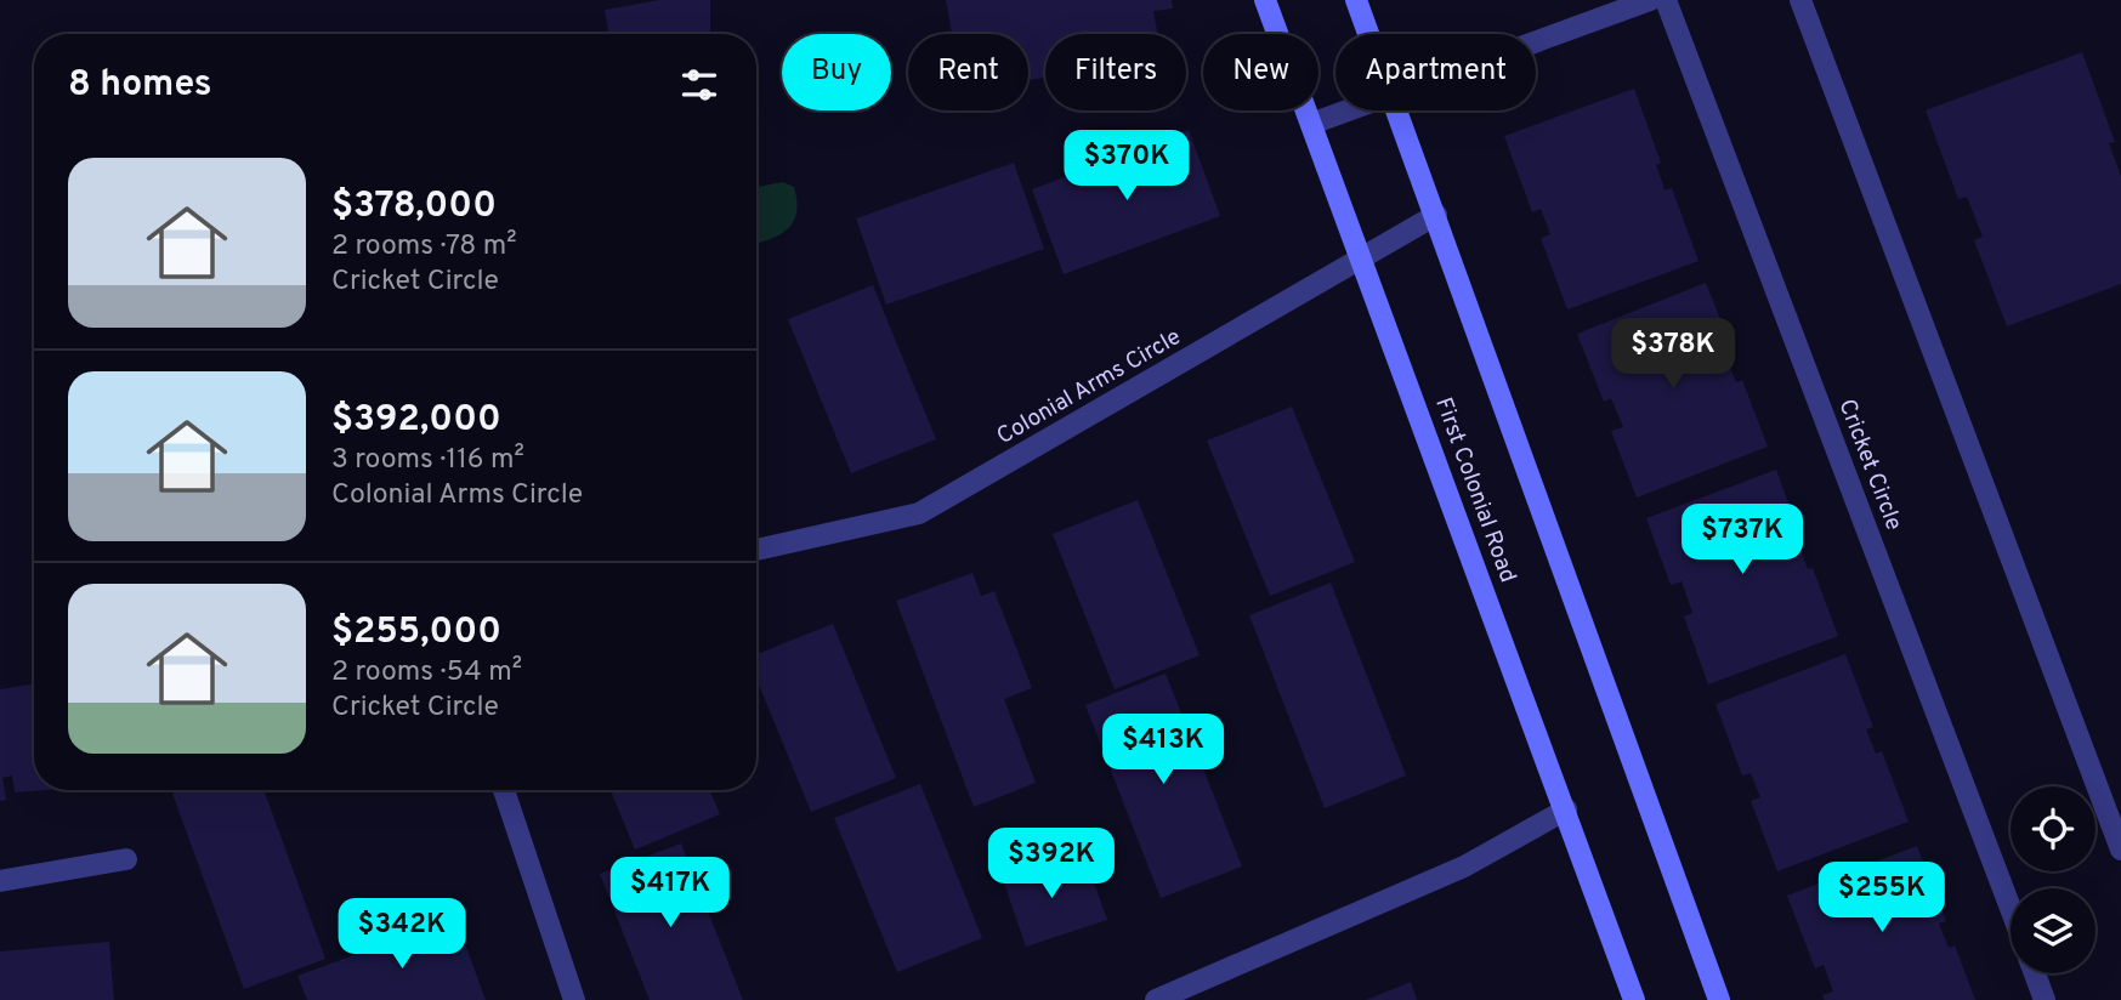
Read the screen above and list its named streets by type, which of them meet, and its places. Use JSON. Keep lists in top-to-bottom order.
{
  "streets": {
    "main road": ["First Colonial Road"],
    "street": ["Colonial Arms Circle", "Cricket Circle"]
  },
  "crossings": [
    ["Colonial Arms Circle", "First Colonial Road"]
  ],
  "page": {
    "chip": [
      "Buy",
      "Rent",
      "Filters",
      "New",
      "Apartment"
    ],
    "heading": "8 homes",
    "price": [
      "$370K",
      "$378K",
      "$737K",
      "$413K",
      "$392K",
      "$417K",
      "$255K",
      "$342K"
    ],
    "list": [
      {
        "name": "$378,000",
        "note": "2 rooms · 78 m² · Cricket Circle"
      },
      {
        "name": "$392,000",
        "note": "3 rooms · 116 m² · Colonial Arms Circle"
      },
      {
        "name": "$255,000",
        "note": "2 rooms · 54 m² · Cricket Circle"
      }
    ]
  }
}
